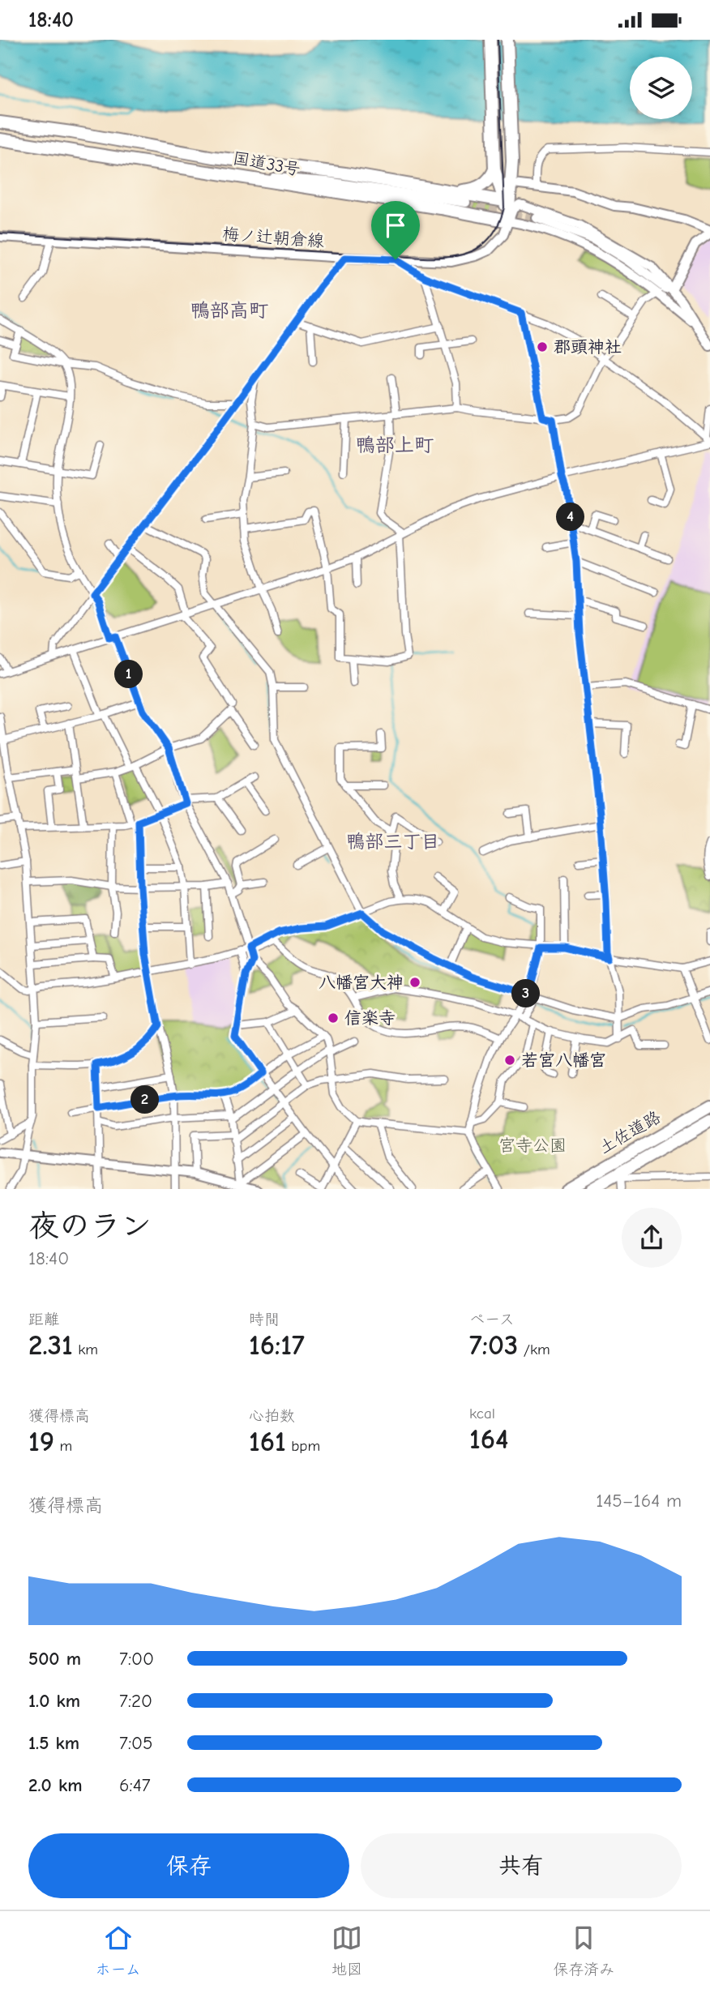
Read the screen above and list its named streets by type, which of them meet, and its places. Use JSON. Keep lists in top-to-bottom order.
{
  "streets": {
    "highway": ["国道33号", "土佐道路"],
    "main road": ["梅ノ辻朝倉線"]
  },
  "crossings": [
    ["国道33号", "梅ノ辻朝倉線"]
  ],
  "districts": ["鴨部高町", "鴨部上町", "鴨部三丁目"],
  "parks": ["宮寺公園"],
  "places": [
    "郡頭神社",
    "八幡宮大神",
    "信楽寺",
    "若宮八幡宮"
  ],
  "page": {
    "status": "18:40",
    "pins": [
      "4",
      "1",
      "3",
      "2"
    ],
    "heading": ["夜のラン", "18:40"],
    "stats": [
      ["距離", "2.31 km"],
      ["時間", "16:17"],
      ["ペース", "7:03 /km"],
      ["獲得標高", "19 m"],
      ["心拍数", "161 bpm"],
      ["kcal", "164"]
    ],
    "chart": ["獲得標高", "145–164 m"],
    "list": [
      {
        "name": "500 m",
        "note": "7:00"
      },
      {
        "name": "1.0 km",
        "note": "7:20"
      },
      {
        "name": "1.5 km",
        "note": "7:05"
      },
      {
        "name": "2.0 km",
        "note": "6:47"
      }
    ],
    "buttons": ["保存", "共有"],
    "tabs": ["ホーム", "地図", "保存済み"]
  }
}
